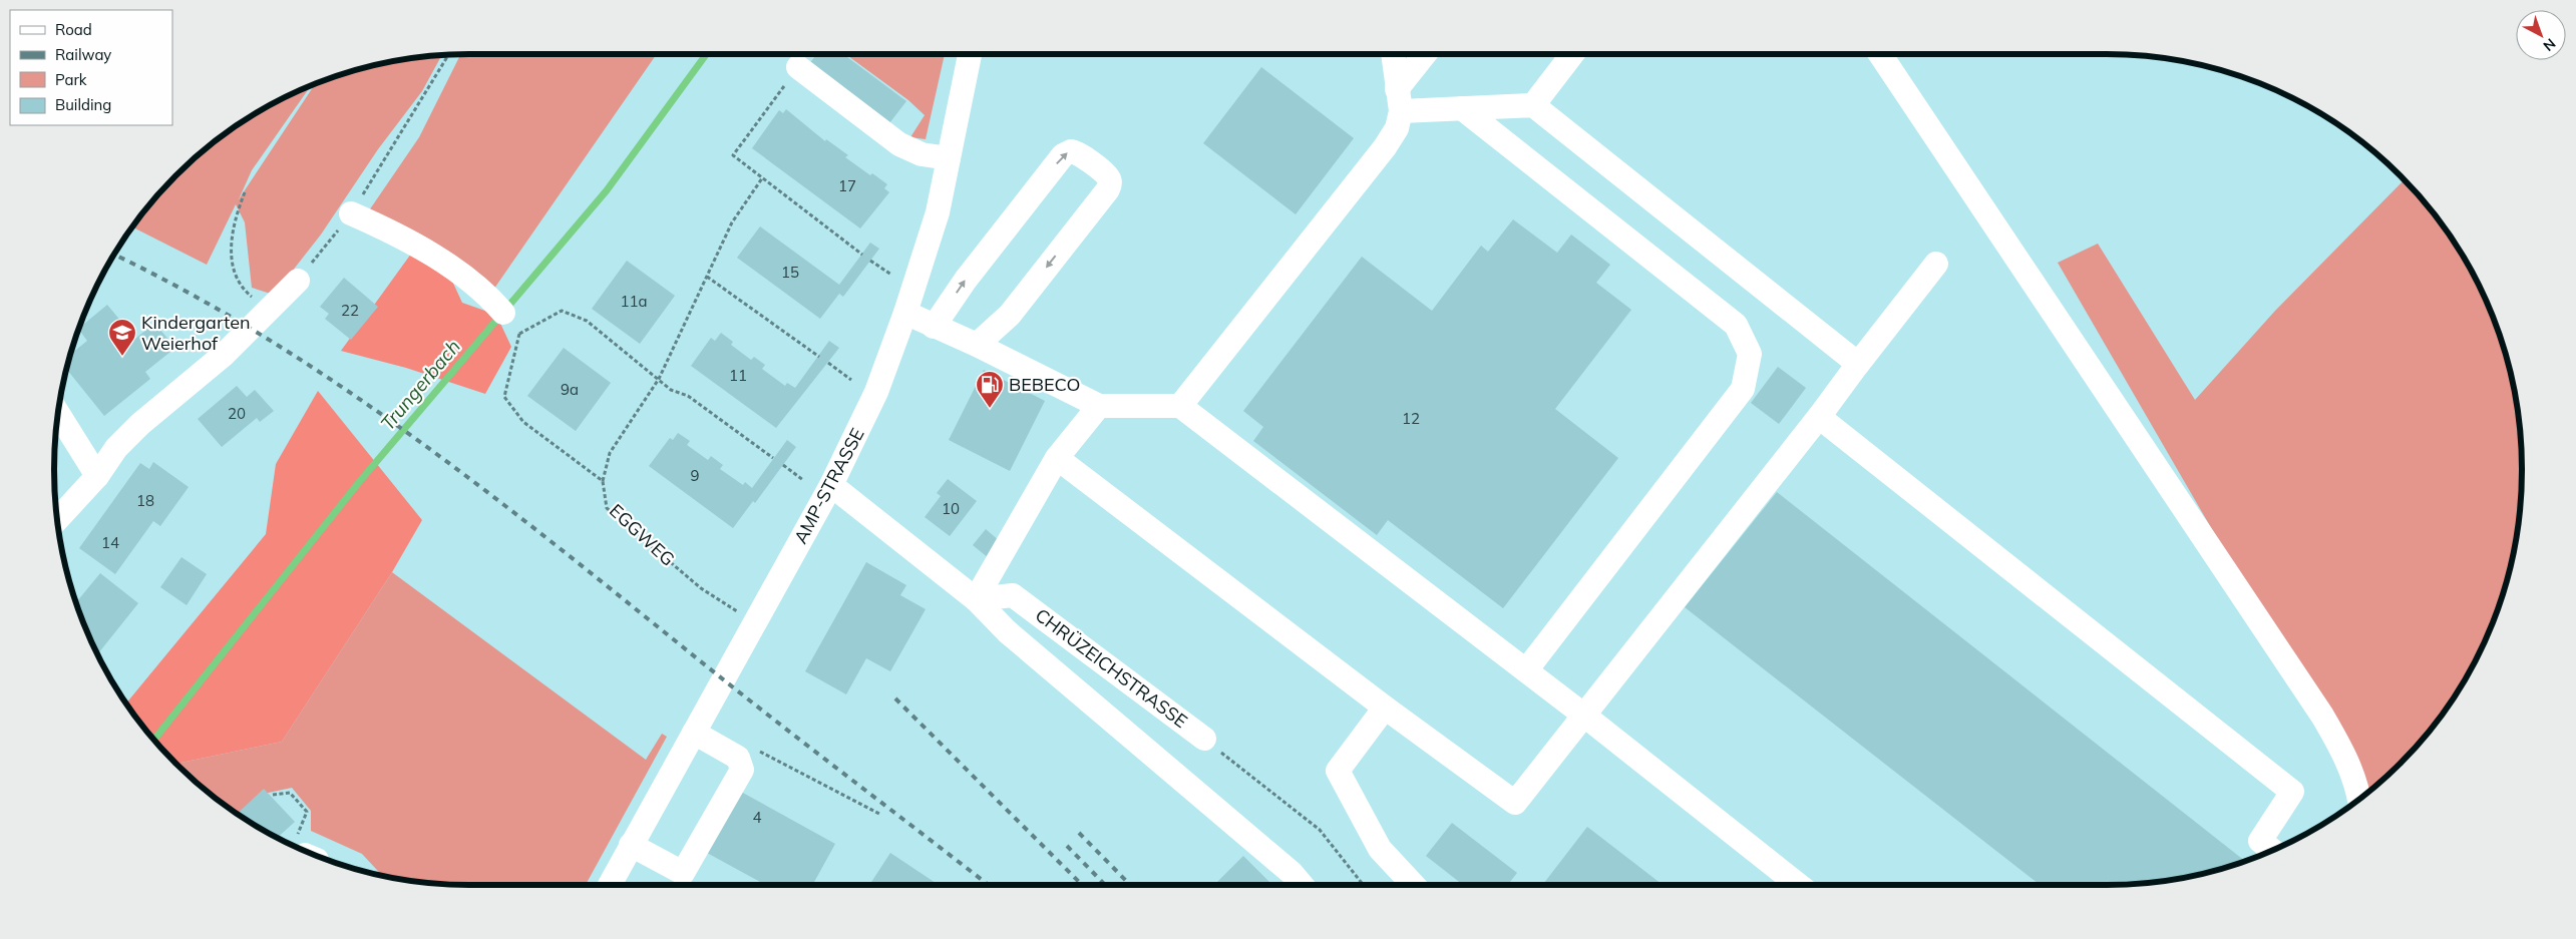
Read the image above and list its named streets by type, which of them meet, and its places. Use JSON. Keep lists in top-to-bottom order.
{
  "streets": {
    "street": ["AMP-STRASSE", "CHRÜZEICHSTRASSE"],
    "path": ["EGGWEG"]
  },
  "crossings": [
    ["AMP-STRASSE", "EGGWEG"]
  ],
  "water": ["Trungerbach"],
  "places": {
    "school or university": ["Kindergarten Weierhof"],
    "fuel station": ["BEBECO"]
  },
  "house_numbers": [
    "17",
    "15",
    "11a",
    "22",
    "11",
    "9a",
    "20",
    "12",
    "9",
    "18",
    "10",
    "14",
    "4"
  ],
  "legend": [
    "Road",
    "Railway",
    "Park",
    "Building"
  ],
  "north": "bottom right"
}
